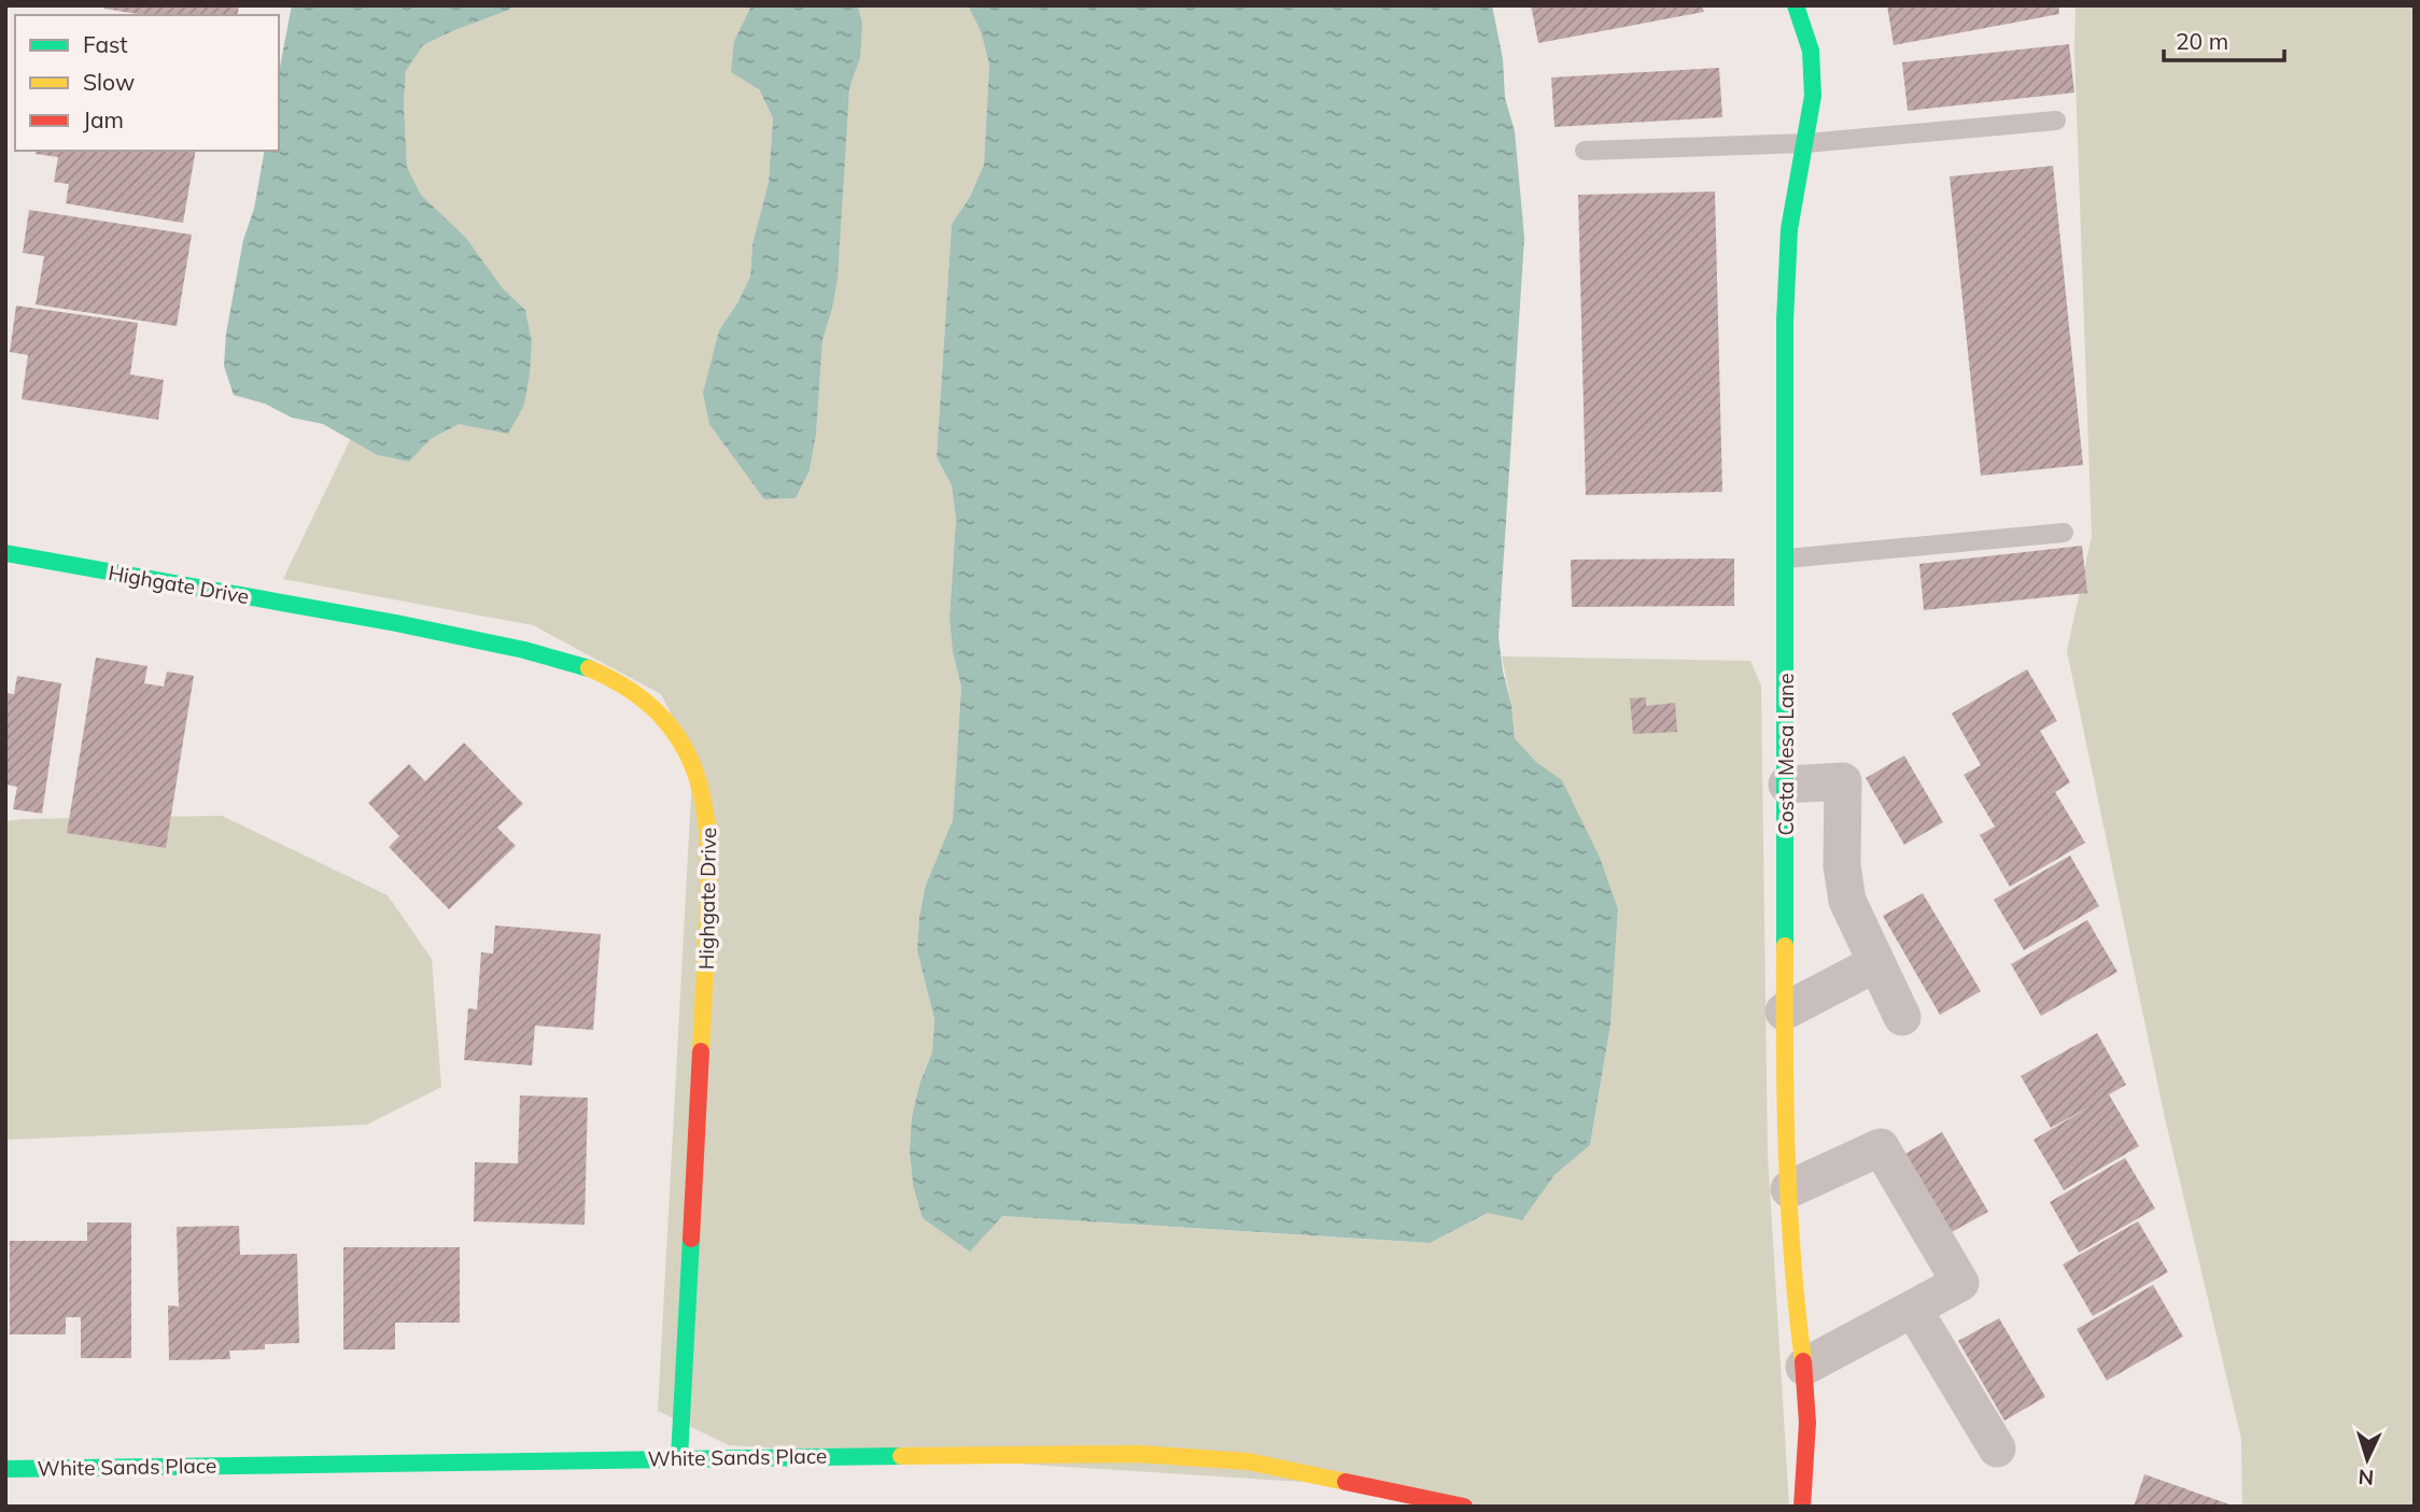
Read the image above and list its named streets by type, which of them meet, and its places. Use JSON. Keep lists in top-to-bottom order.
{
  "streets": {
    "street": ["Highgate Drive", "Costa Mesa Lane", "White Sands Place"]
  },
  "crossings": [
    ["Highgate Drive", "White Sands Place"]
  ],
  "legend": ["Fast", "Slow", "Jam"],
  "scale_bar": "20 m",
  "north": "bottom"
}
